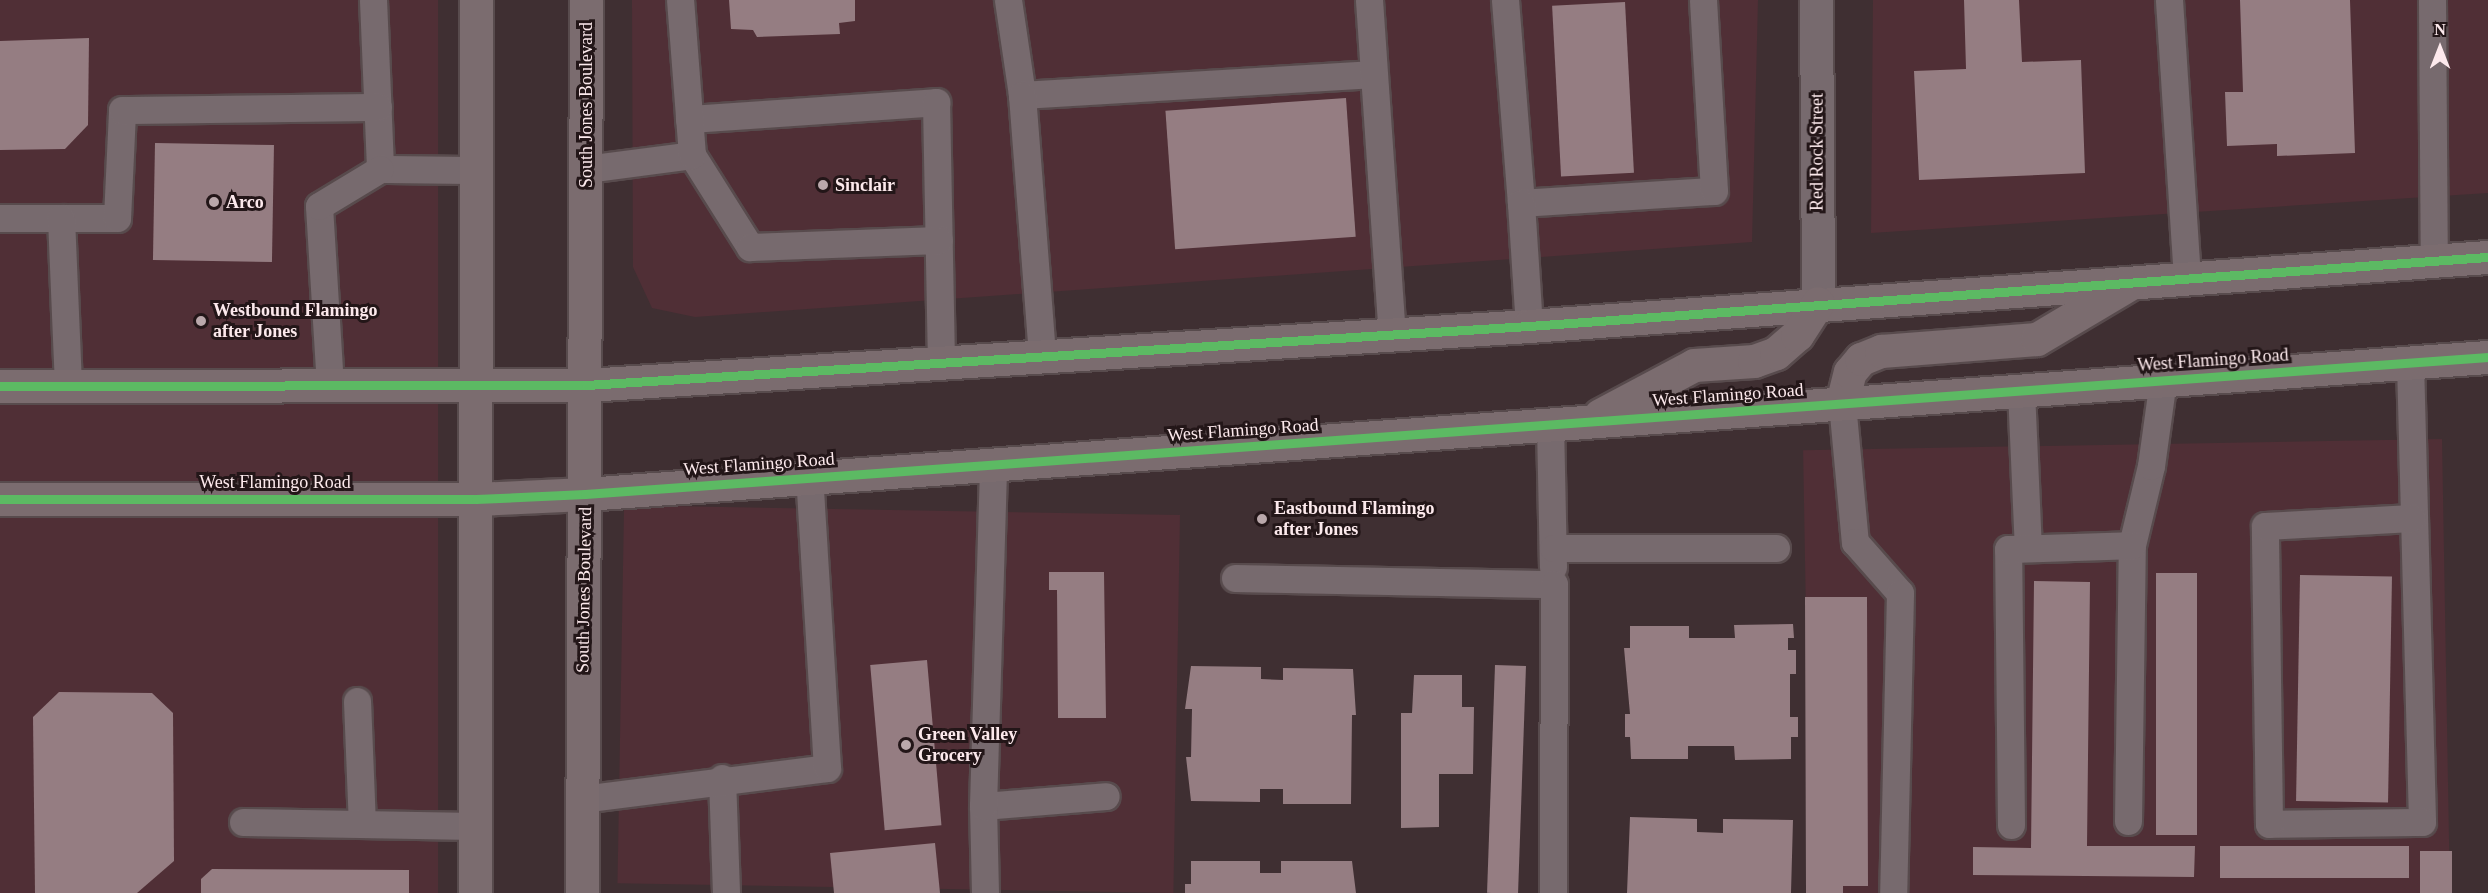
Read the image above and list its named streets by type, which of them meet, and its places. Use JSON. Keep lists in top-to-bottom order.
{
  "streets": {
    "main road": ["South Jones Boulevard", "West Flamingo Road"],
    "street": ["Red Rock Street"]
  },
  "crossings": [
    ["South Jones Boulevard", "West Flamingo Road"]
  ],
  "places": [
    "Sinclair",
    "Arco",
    "Westbound Flamingo after Jones",
    "Eastbound Flamingo after Jones",
    "Green Valley Grocery"
  ],
  "north": "top"
}
